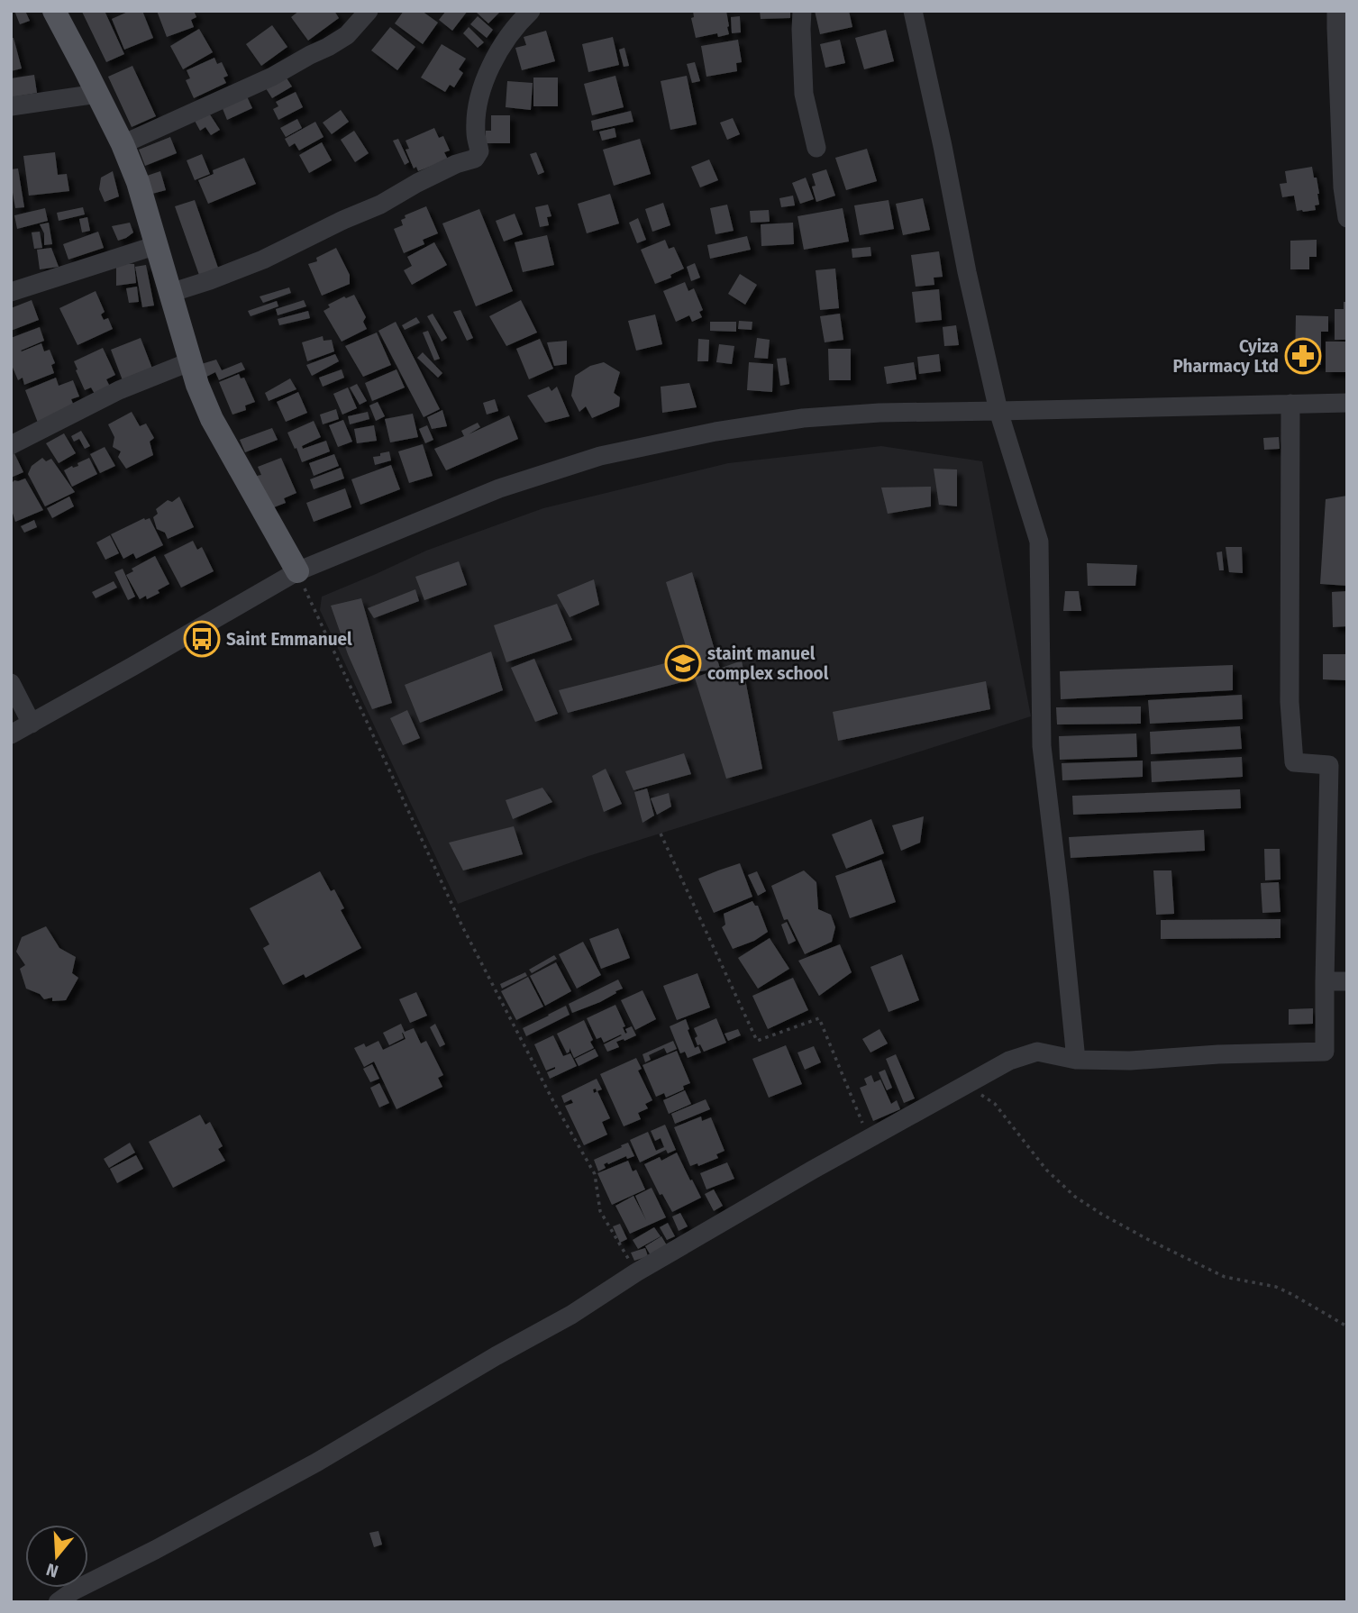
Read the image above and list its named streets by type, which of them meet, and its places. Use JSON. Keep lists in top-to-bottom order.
{
  "places": {
    "pharmacy": ["Cyiza Pharmacy Ltd"],
    "bus stop": ["Saint Emmanuel"],
    "school or university": ["staint manuel complex school"]
  },
  "north": "bottom"
}
